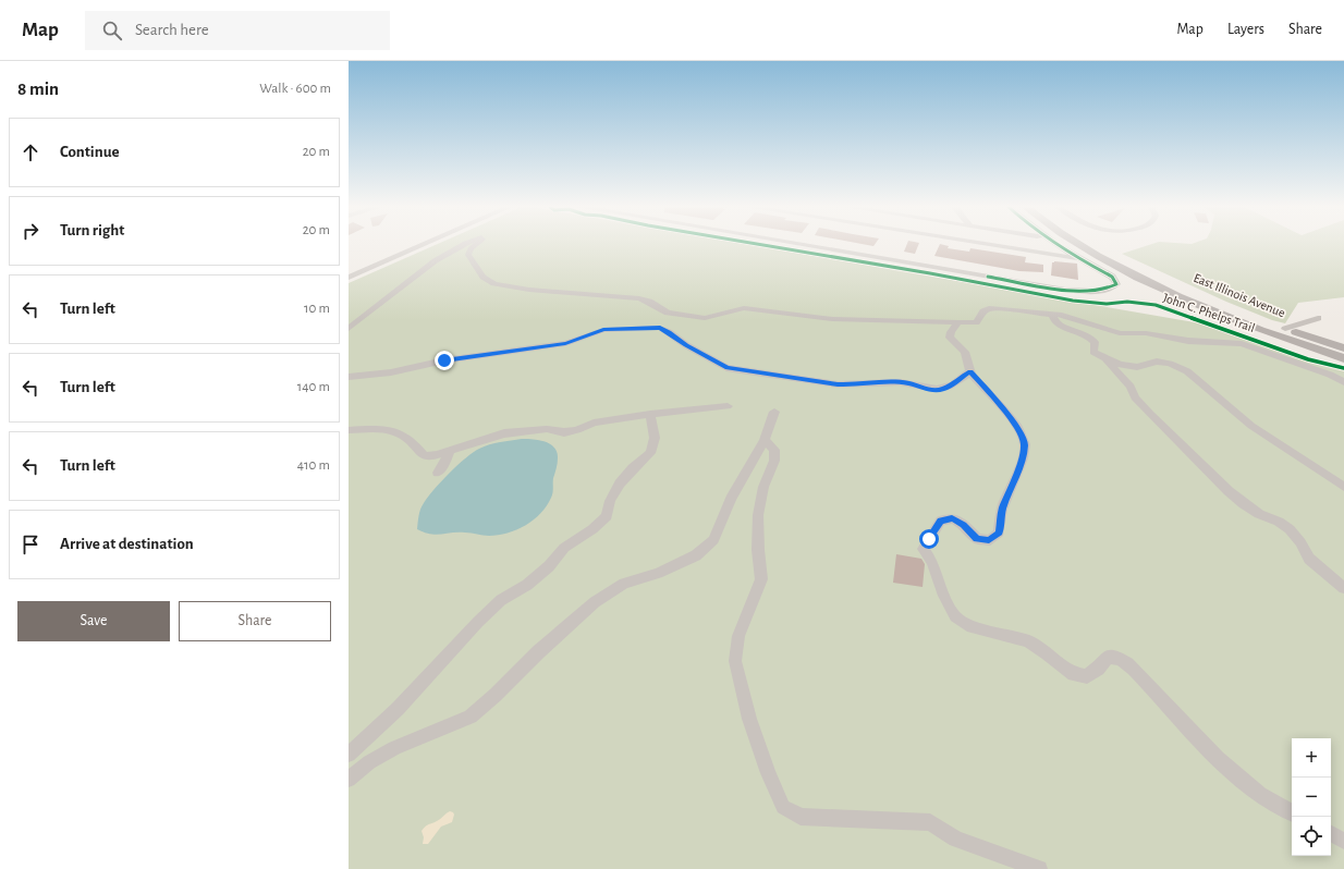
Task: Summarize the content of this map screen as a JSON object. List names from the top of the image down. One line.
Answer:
{"streets":{"main road":["East Illinois Avenue"],"cycle path":["John C. Phelps Trail"]},"page":{"header":"Map","search":"Search here","nav":["Map","Layers","Share"],"heading":["8 min","Walk · 600 m"],"list":[["Continue","20 m"],["Turn right","20 m"],["Turn left","10 m"],["Turn left","140 m"],["Turn left","410 m"],"Arrive at destination"],"buttons":["Save","Share"],"map_buttons":["+","−"]}}
